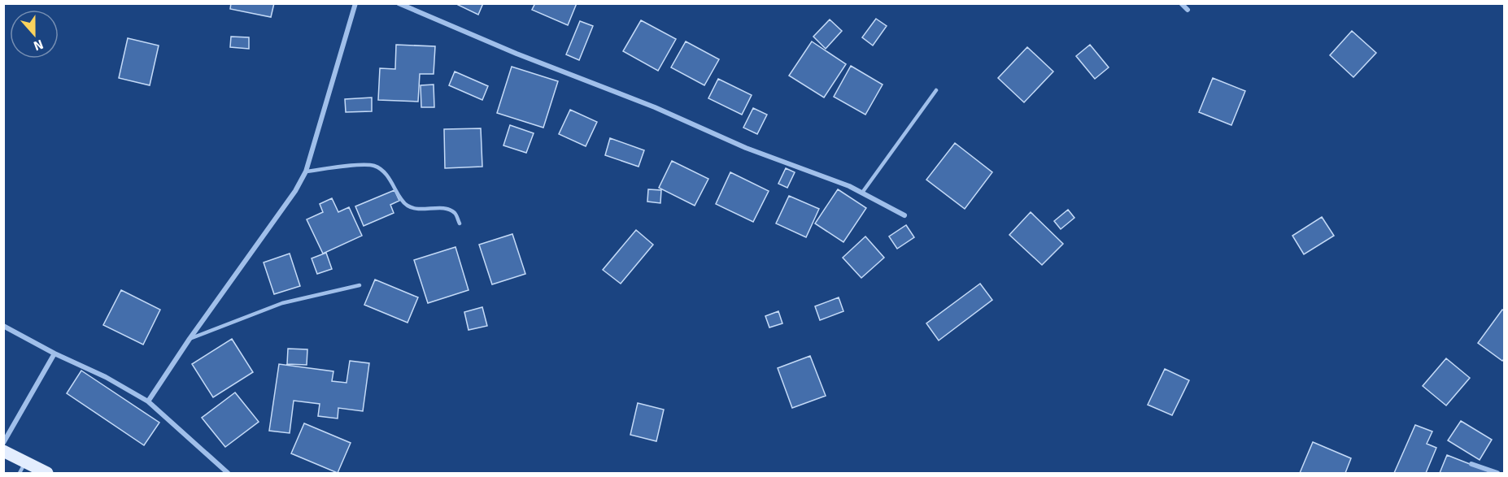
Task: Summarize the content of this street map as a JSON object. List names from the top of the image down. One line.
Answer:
{"north":"bottom"}
